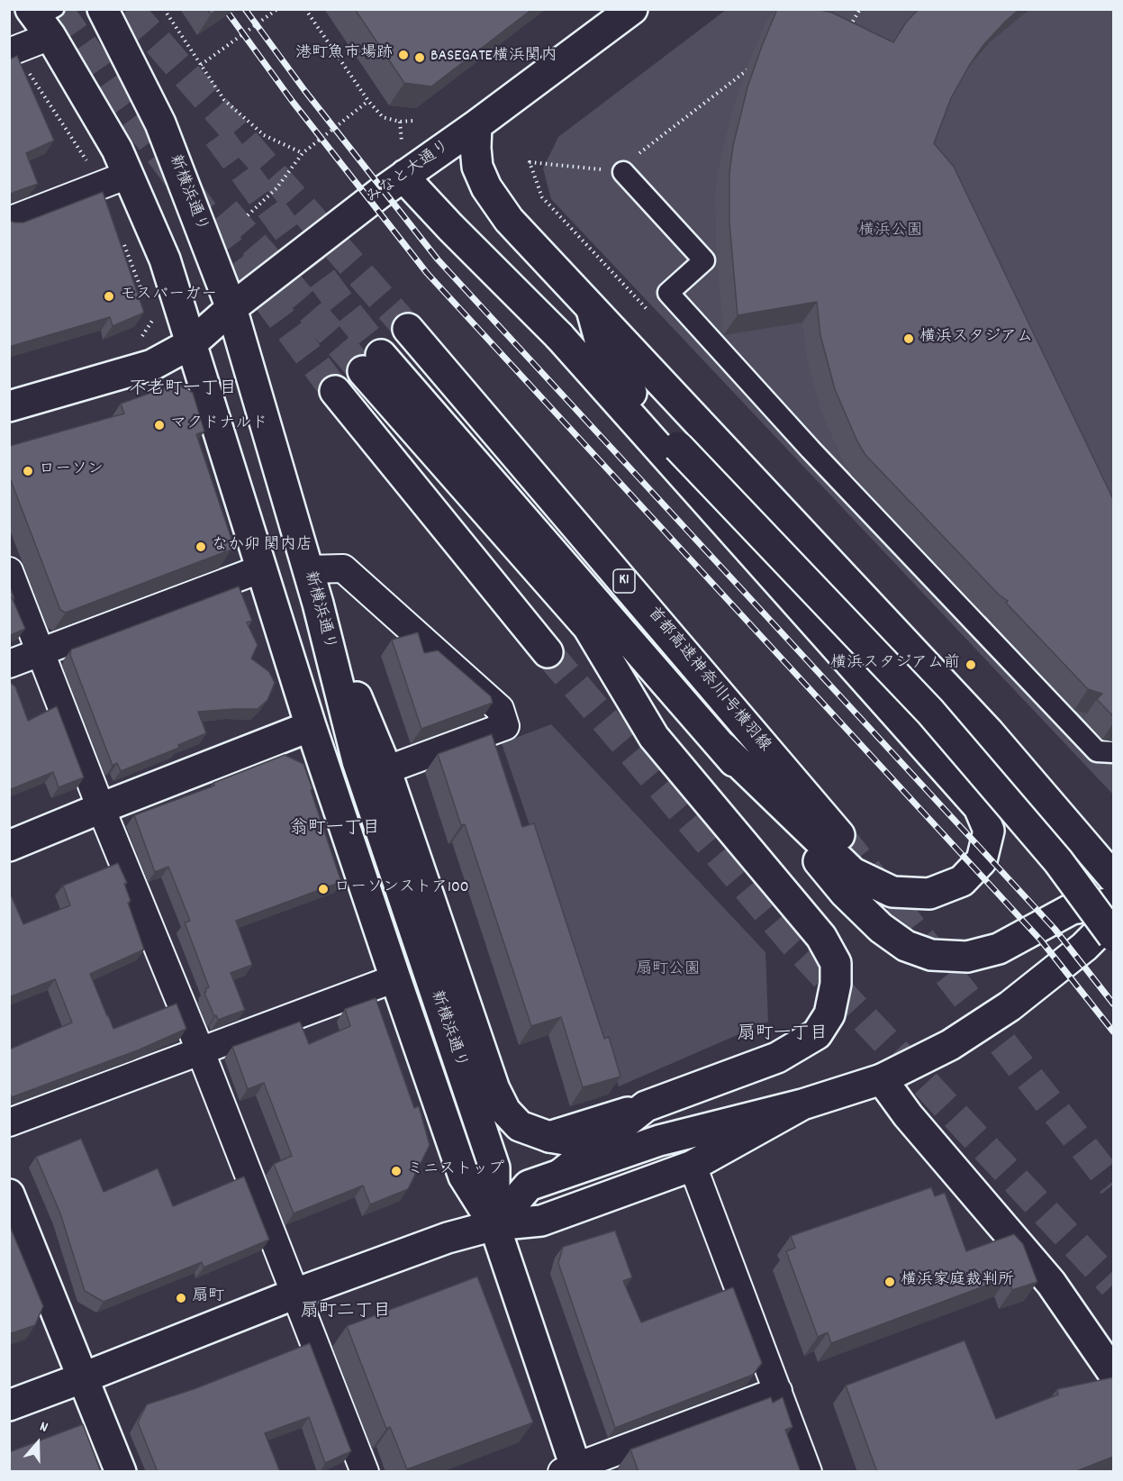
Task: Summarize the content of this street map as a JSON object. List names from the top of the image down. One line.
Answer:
{"streets":{"main road":["みなと大通り","新横浜通り","K1","首都高速神奈川1号横羽線"]},"crossings":[["みなと大通り","新横浜通り"]],"districts":["不老町一丁目","翁町一丁目","扇町一丁目","扇町二丁目"],"parks":["横浜公園","扇町公園"],"places":["港町魚市場跡","BASEGATE横浜関内","モスバーガー","横浜スタジアム","マクドナルド","ローソン","なか卯 関内店","横浜スタジアム前","ローソンストア100","ミニストップ","横浜家庭裁判所","扇町"],"north":"top"}
